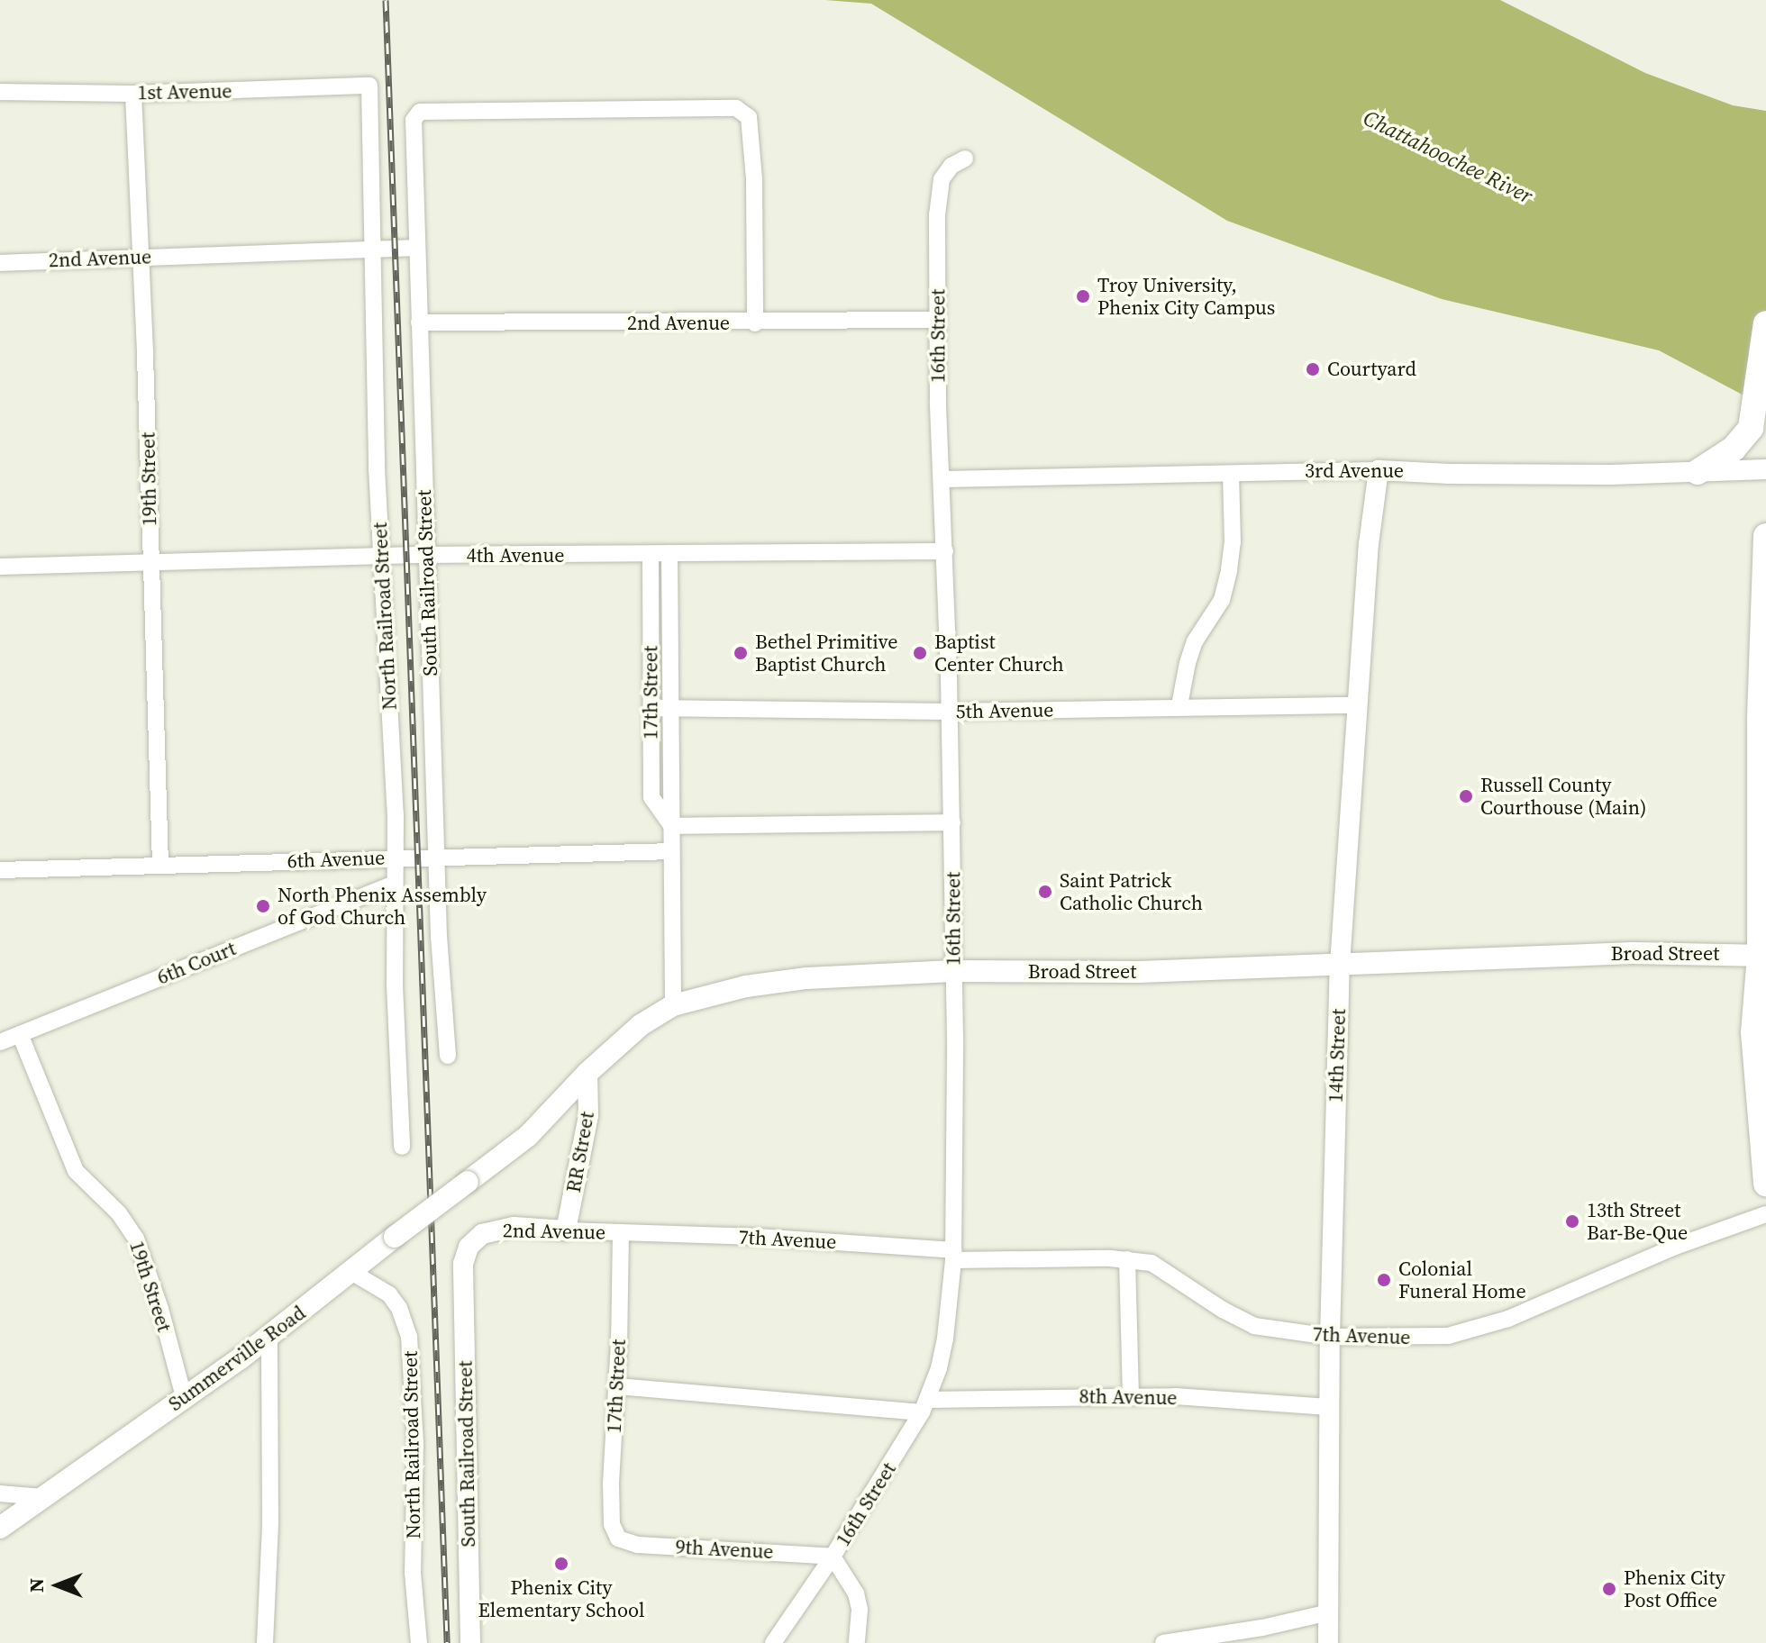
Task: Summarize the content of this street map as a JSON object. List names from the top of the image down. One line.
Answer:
{"streets":{"main road":["Broad Street","Summerville Road"],"street":["1st Avenue","2nd Avenue","16th Street","3rd Avenue","19th Street","4th Avenue","South Railroad Street","North Railroad Street","17th Street","5th Avenue","6th Avenue","6th Court","14th Street","RR Street","7th Avenue","8th Avenue","9th Avenue"]},"crossings":[["1st Avenue","19th Street"],["1st Avenue","North Railroad Street"],["2nd Avenue","16th Street"],["2nd Avenue","19th Street"],["2nd Avenue","South Railroad Street"],["2nd Avenue","North Railroad Street"],["2nd Avenue","17th Street"],["2nd Avenue","RR Street"],["2nd Avenue","7th Avenue"],["16th Street","3rd Avenue"],["16th Street","4th Avenue"],["16th Street","5th Avenue"],["16th Street","Broad Street"],["16th Street","7th Avenue"],["16th Street","8th Avenue"],["16th Street","9th Avenue"],["3rd Avenue","14th Street"],["19th Street","4th Avenue"],["19th Street","6th Avenue"],["19th Street","6th Court"],["19th Street","Summerville Road"],["4th Avenue","South Railroad Street"],["4th Avenue","North Railroad Street"],["4th Avenue","17th Street"],["South Railroad Street","6th Avenue"],["North Railroad Street","6th Avenue"],["North Railroad Street","6th Court"],["North Railroad Street","Summerville Road"],["17th Street","5th Avenue"],["17th Street","6th Avenue"],["17th Street","Broad Street"],["17th Street","7th Avenue"],["17th Street","8th Avenue"],["17th Street","9th Avenue"],["5th Avenue","14th Street"],["Broad Street","14th Street"],["Broad Street","RR Street"],["Broad Street","Summerville Road"],["14th Street","7th Avenue"],["14th Street","8th Avenue"]],"water":["Chattahoochee River"],"places":["Troy University, Phenix City Campus","Courtyard","Bethel Primitive Baptist Church","Baptist Center Church","Russell County Courthouse (Main)","Saint Patrick Catholic Church","North Phenix Assembly of God Church","13th Street Bar-Be-Que","Colonial Funeral Home","Phenix City Elementary School","Phenix City Post Office"],"north":"left"}
